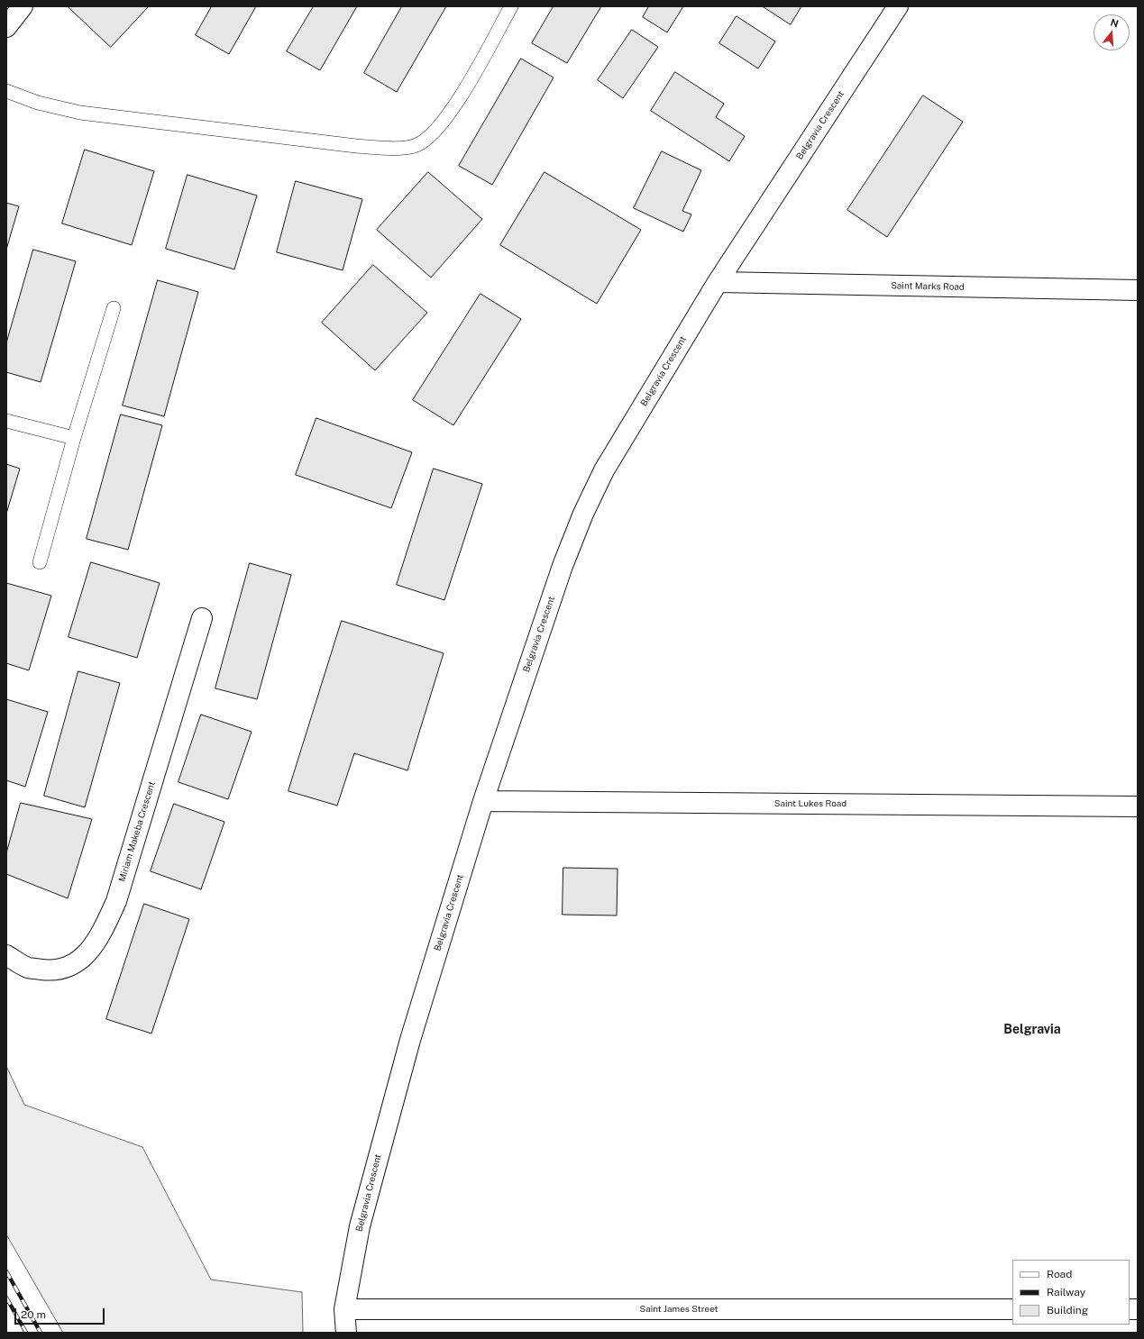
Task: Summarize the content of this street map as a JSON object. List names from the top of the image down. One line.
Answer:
{"streets":{"street":["Belgravia Crescent","Saint Marks Road","Saint Lukes Road","Miriam Makeba Crescent","Saint James Street"]},"crossings":[["Belgravia Crescent","Saint Marks Road"],["Belgravia Crescent","Saint Lukes Road"],["Belgravia Crescent","Saint James Street"]],"districts":["Belgravia"],"legend":["Road","Railway","Building"],"scale_bar":"20 m","north":"top"}
